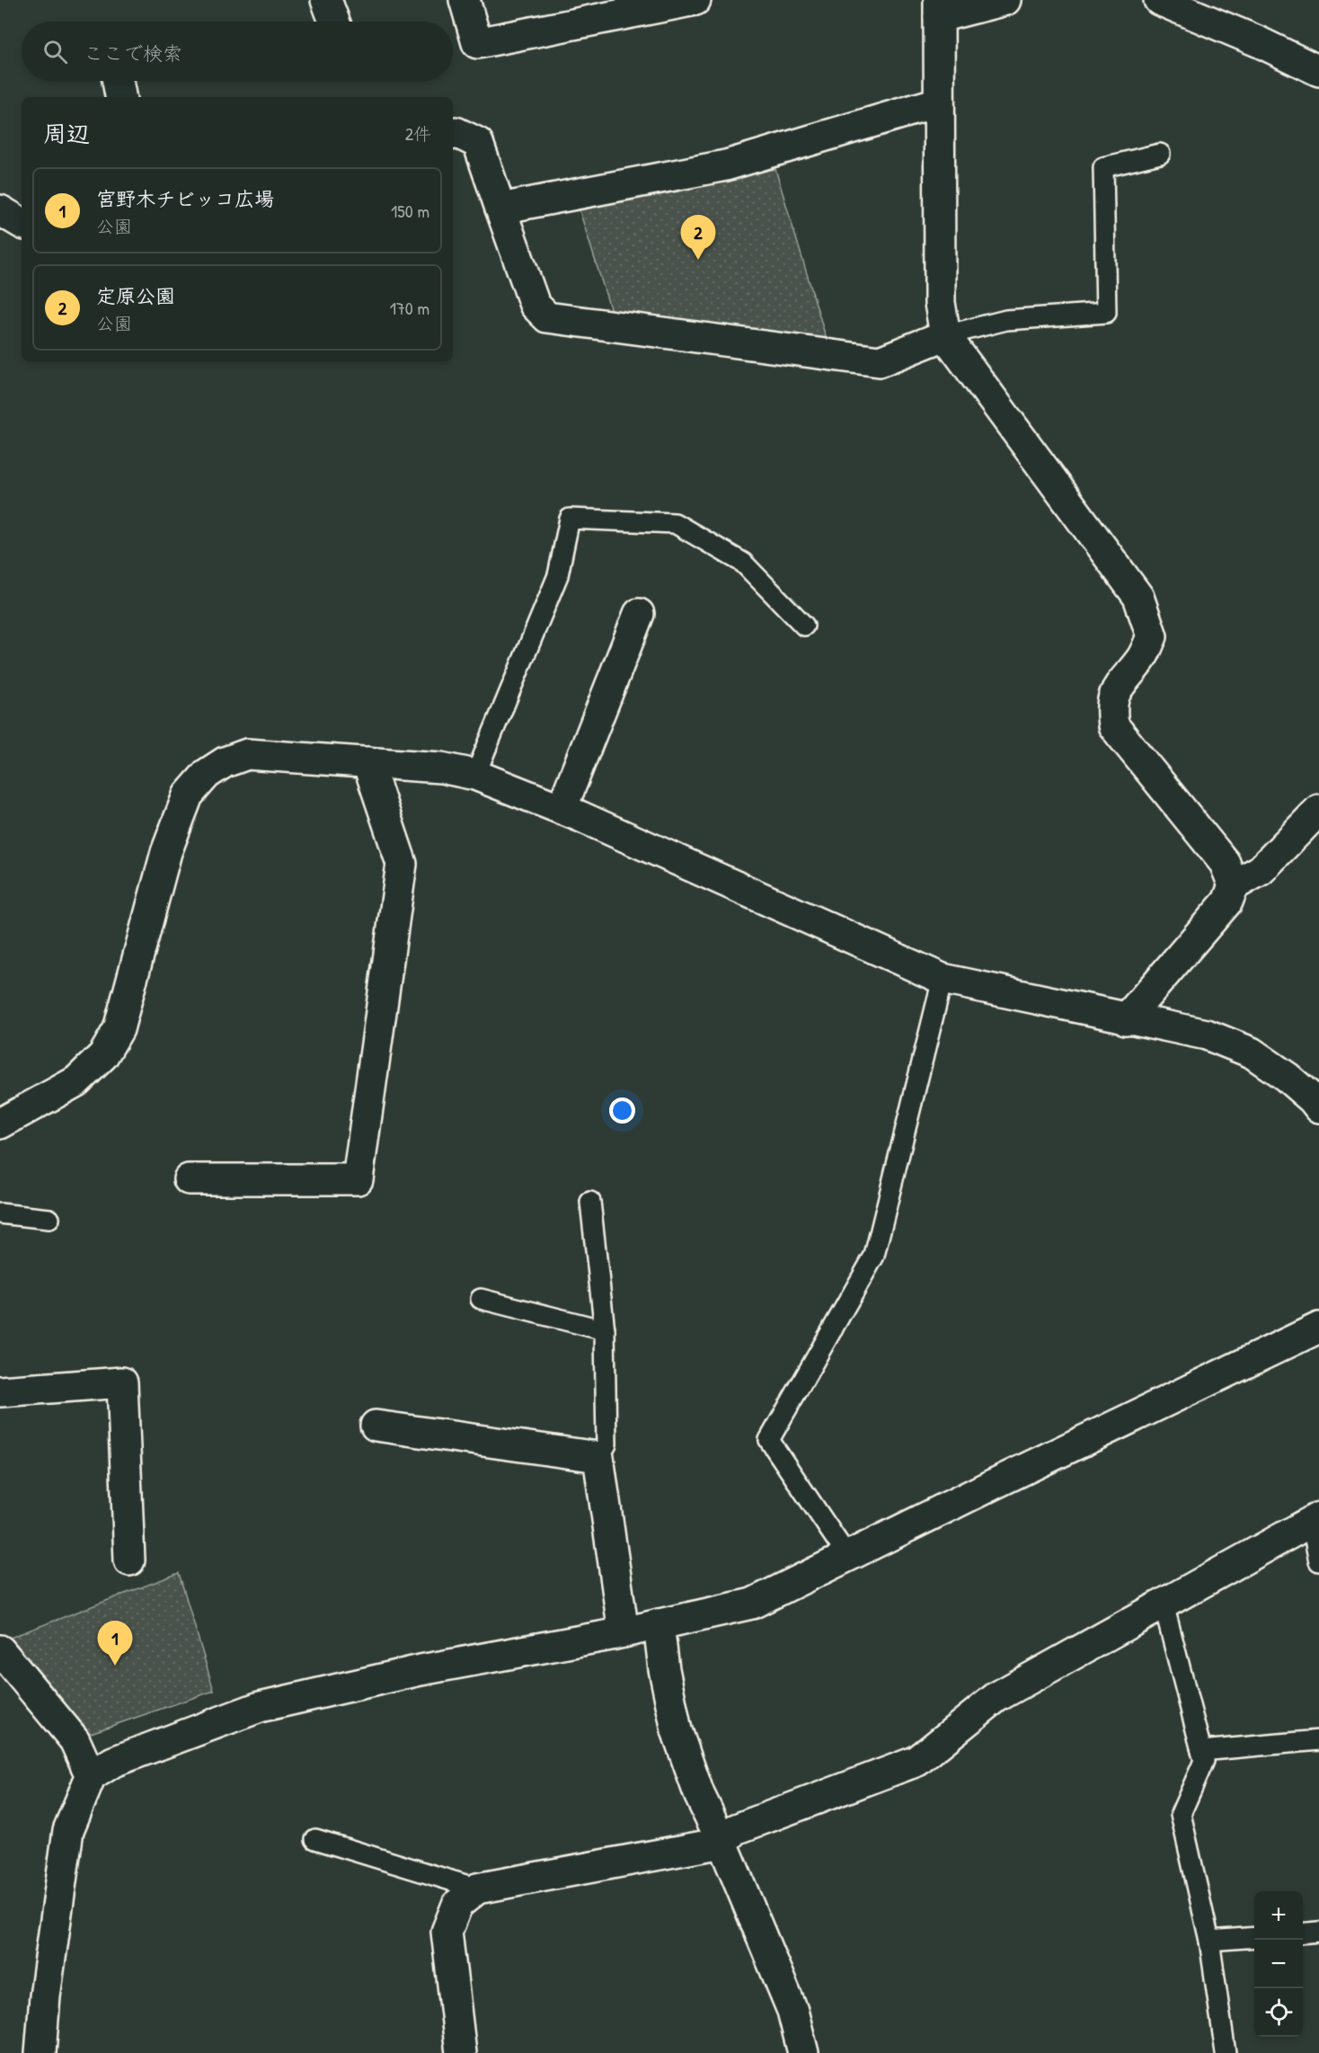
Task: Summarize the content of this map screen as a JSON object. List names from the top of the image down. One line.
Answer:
{"page":{"search":"ここで検索","heading":["周辺","2件"],"list":[{"mark":"1","name":"宮野木チビッコ広場","note":"公園","value":"150 m"},{"mark":"2","name":"定原公園","note":"公園","value":"170 m"}],"pins":["2","1"],"map_buttons":["+","−"]}}
